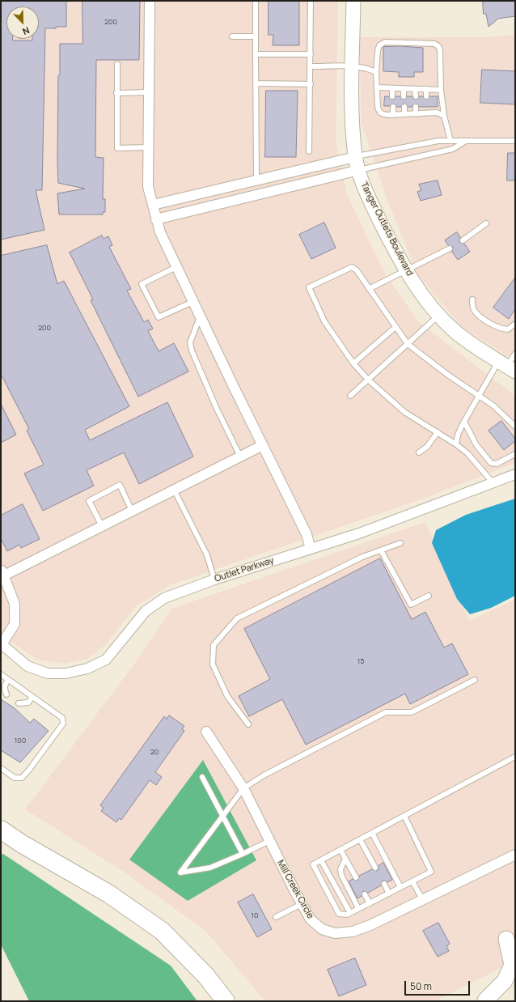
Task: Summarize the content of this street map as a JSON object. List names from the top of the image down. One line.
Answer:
{"streets":{"street":["Tanger Outlets Boulevard","Outlet Parkway","Mill Creek Circle"]},"house_numbers":["200","200","15","100","20","10"],"scale_bar":"50 m","north":"bottom right"}
